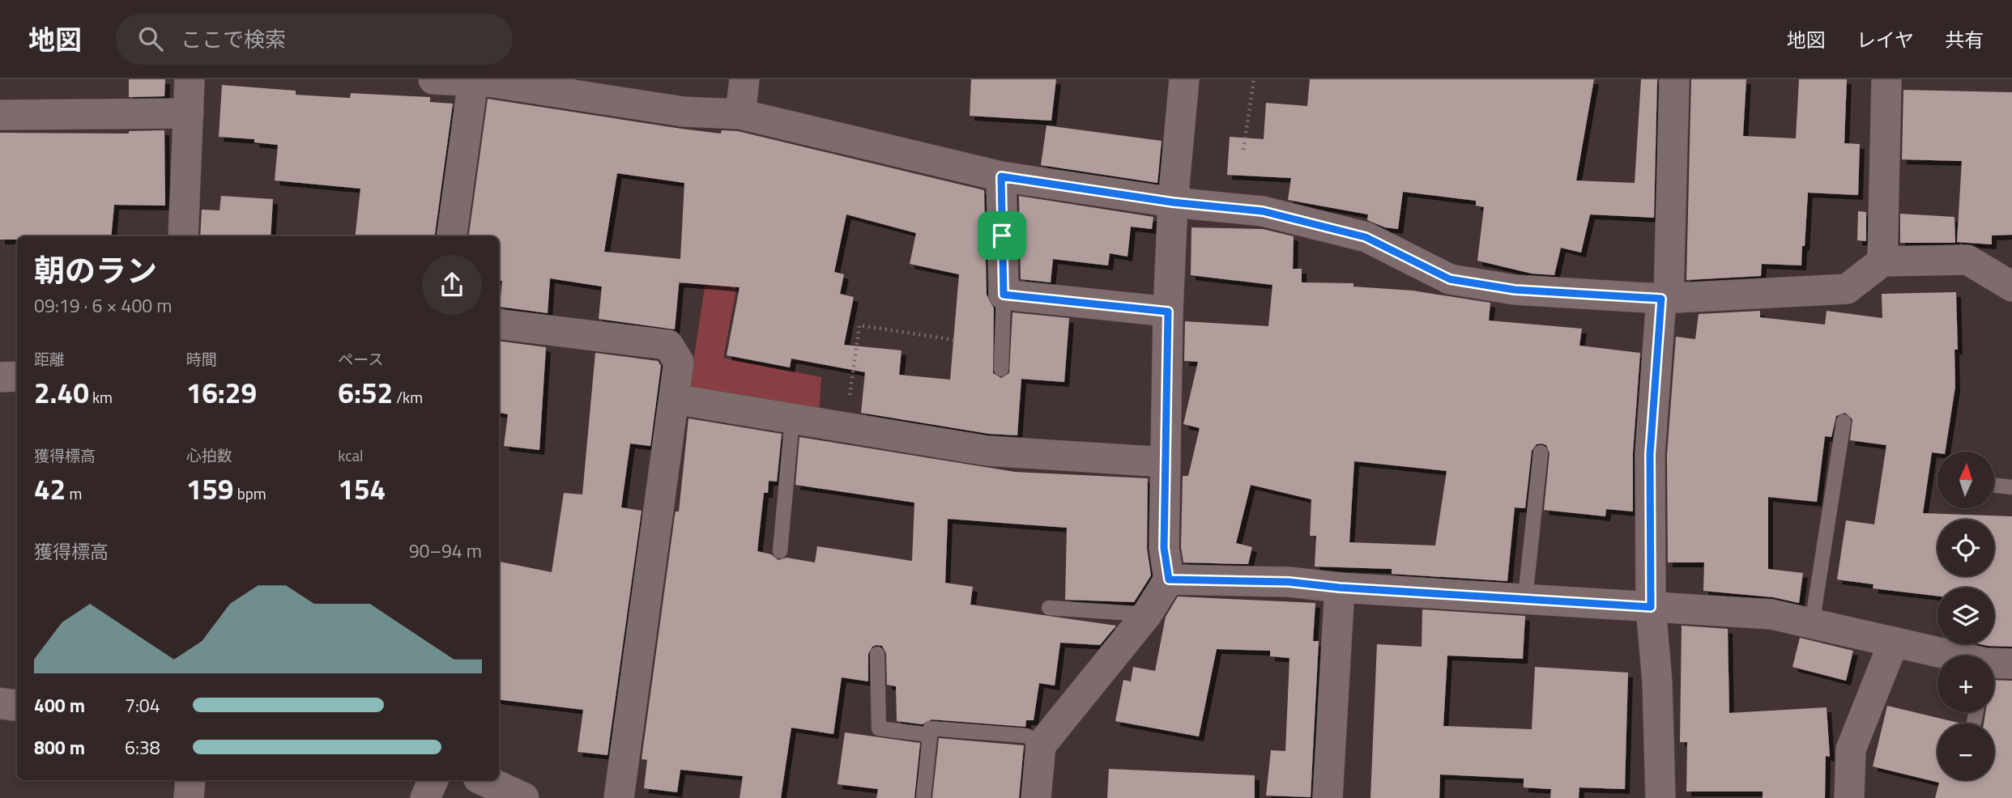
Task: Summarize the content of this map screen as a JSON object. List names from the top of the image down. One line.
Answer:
{"north":"top","page":{"header":"地図","search":"ここで検索","nav":["地図","レイヤ","共有"],"heading":["朝のラン","09:19 · 6 × 400 m"],"stats":[["距離","2.40 km"],["時間","16:29"],["ペース","6:52 /km"],["獲得標高","42 m"],["心拍数","159 bpm"],["kcal","154"]],"map_buttons":["+","−"],"chart":["獲得標高","90–94 m"],"list":[{"name":"400 m","note":"7:04"},{"name":"800 m","note":"6:38"}]}}
